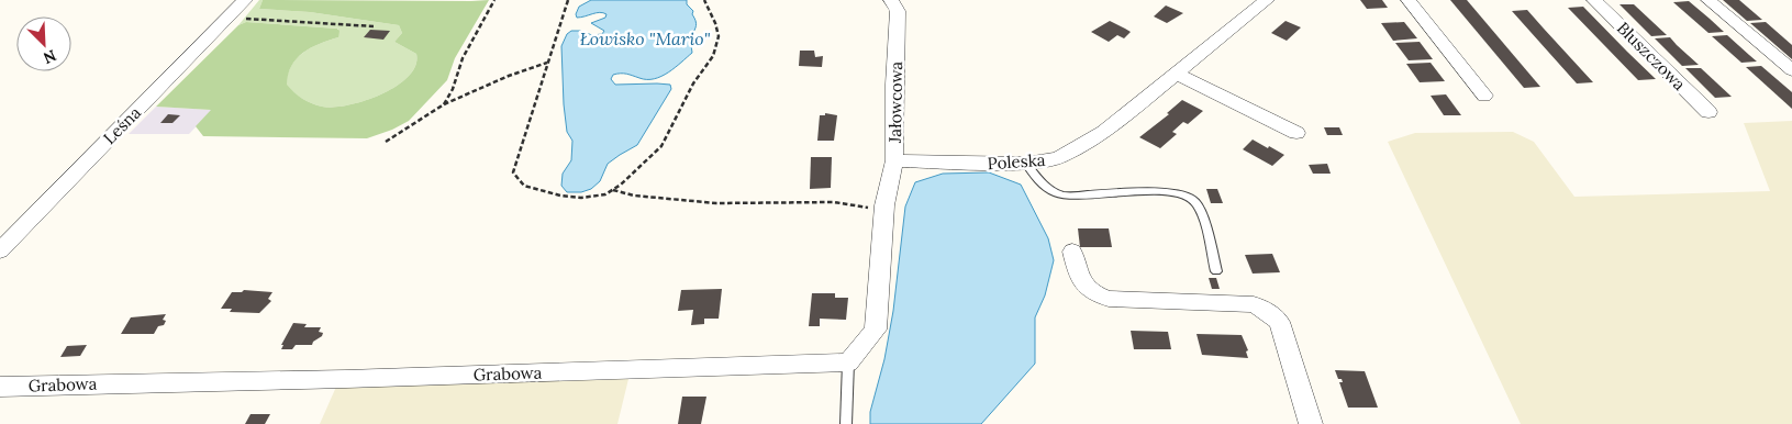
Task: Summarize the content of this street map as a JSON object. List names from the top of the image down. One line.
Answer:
{"streets":{"street":["Bluszczowa","Jałowcowa","Leśna","Poleska","Grabowa"]},"crossings":[["Jałowcowa","Poleska"]],"water":["Łowisko \"Mario\""],"north":"bottom right"}
